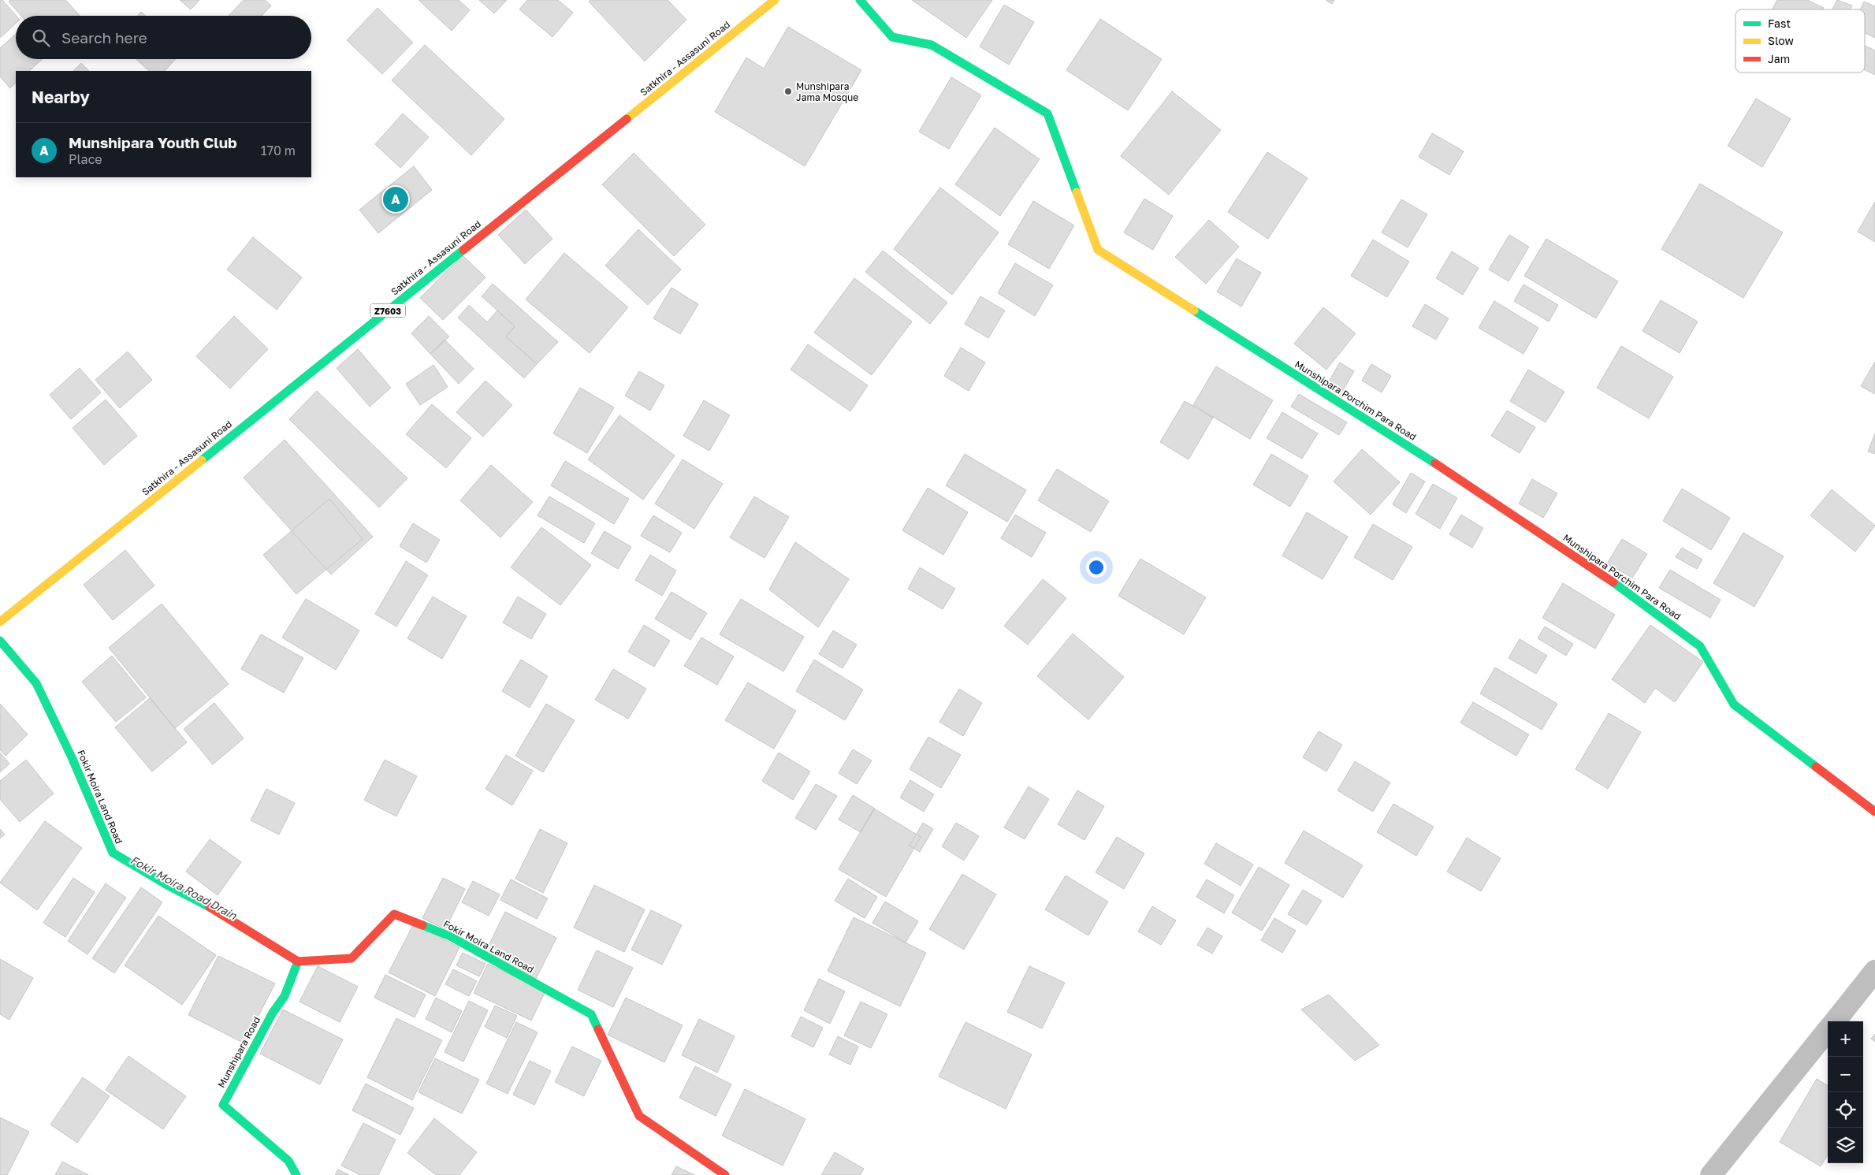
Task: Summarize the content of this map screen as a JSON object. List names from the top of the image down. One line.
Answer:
{"streets":{"street":["Satkhira - Assasuni Road","Z7603","Munshipara Porchim Para Road","Fokir Moira Land Road","Munshipara Road"]},"crossings":[["Fokir Moira Land Road","Munshipara Road"]],"water":["Fokir Moira Road Drain"],"places":["Munshipara Jama Mosque"],"legend":["Fast","Slow","Jam"],"page":{"search":"Search here","heading":"Nearby","list":[{"mark":"A","name":"Munshipara Youth Club","note":"Place","value":"170 m"}],"pins":"A","map_buttons":["+","−"]}}
